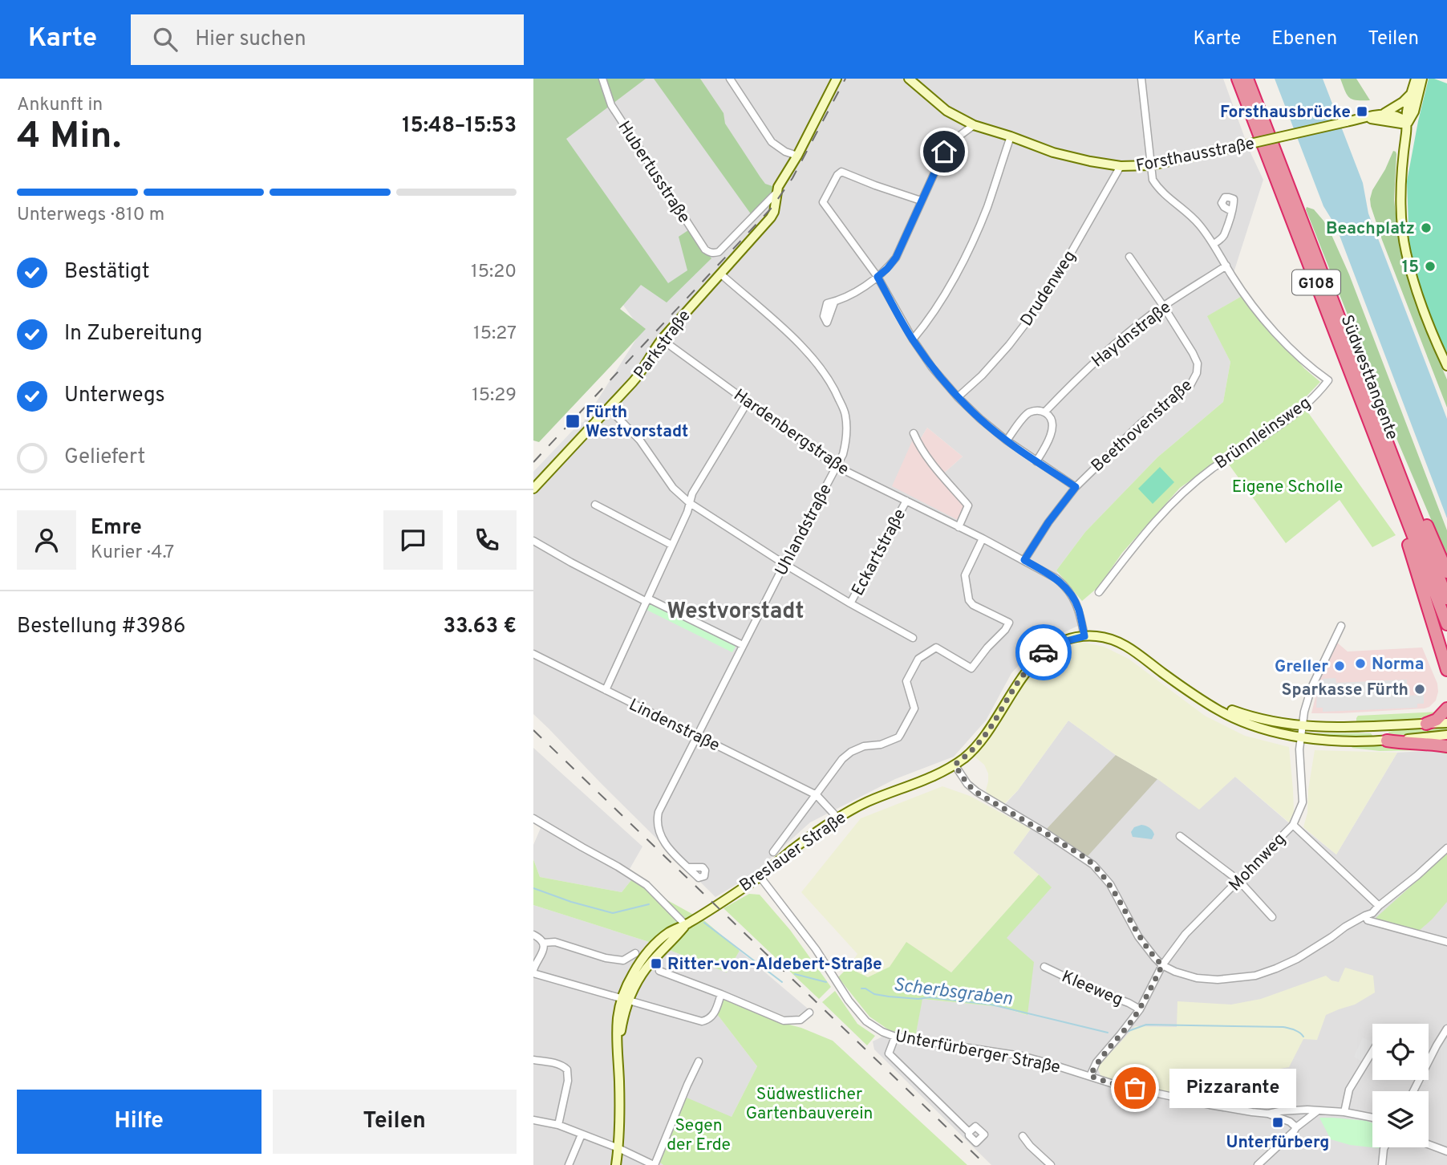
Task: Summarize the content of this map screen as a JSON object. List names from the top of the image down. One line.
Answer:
{"streets":{"highway":["G108","Südwesttangente"],"main road":["Forsthausstraße","Parkstraße","Breslauer Straße"],"street":["Hubertusstraße","Drudenweg","Haydnstraße","Beethovenstraße","Hardenbergstraße","Brünnleinsweg","Uhlandstraße","Eckartstraße","Lindenstraße","Mohnweg","Kleeweg","Unterfürberger Straße"]},"crossings":[["Forsthausstraße","Drudenweg"],["Forsthausstraße","Brünnleinsweg"],["Hubertusstraße","Parkstraße"],["Haydnstraße","Beethovenstraße"],["Haydnstraße","Brünnleinsweg"],["Parkstraße","Hardenbergstraße"],["Parkstraße","Uhlandstraße"],["Beethovenstraße","Hardenbergstraße"],["Hardenbergstraße","Uhlandstraße"],["Hardenbergstraße","Eckartstraße"],["Hardenbergstraße","Breslauer Straße"],["Uhlandstraße","Lindenstraße"],["Lindenstraße","Breslauer Straße"],["Breslauer Straße","Mohnweg"],["Breslauer Straße","Unterfürberger Straße"],["Mohnweg","Kleeweg"],["Mohnweg","Unterfürberger Straße"]],"districts":["Westvorstadt"],"water":["Scherbsgraben"],"parks":["Eigene Scholle","Südwestlicher Gartenbauverein","Segen der Erde"],"places":{"transit":["Forsthausbrücke","Fürth Westvorstadt","Ritter-von-Aldebert-Straße","Unterfürberg"],"other":["Beachplatz","15","Norma","Greller","Sparkasse Fürth","Pizzarante"]},"page":{"header":"Karte","search":"Hier suchen","nav":["Karte","Ebenen","Teilen"],"heading":["4 Min.","Ankunft in","15:48–15:53"],"panel":["Emre","Kurier · 4.7","Bestellung #3986","33.63 €"],"bar":"Unterwegs · 810 m","list":[["Bestätigt","15:20"],["In Zubereitung","15:27"],["Unterwegs","15:29"],"Geliefert"],"bubble":"Pizzarante","buttons":["Hilfe","Teilen"]}}
